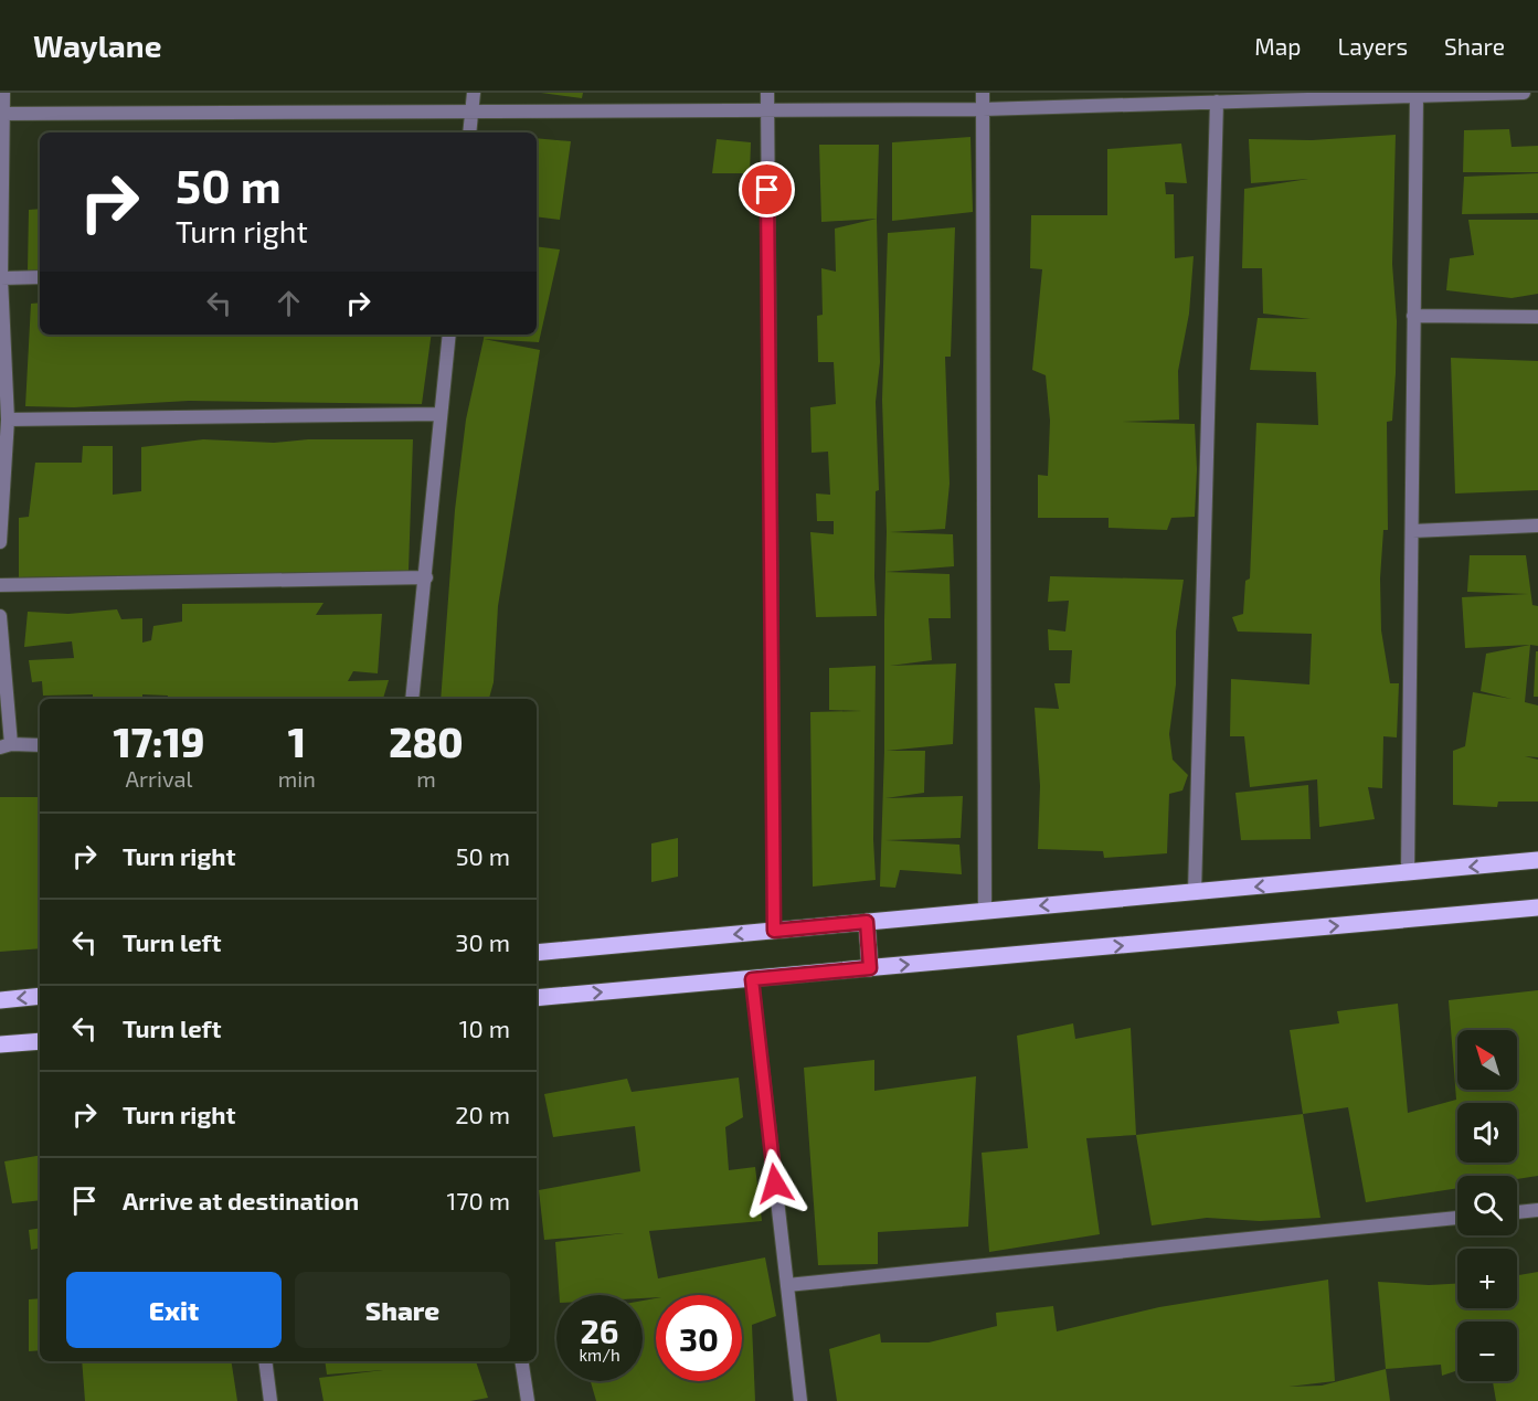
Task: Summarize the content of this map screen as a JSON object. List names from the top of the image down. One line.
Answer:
{"north":"top left","page":{"header":"Waylane","nav":["Map","Layers","Share"],"turn":["50 m","Turn right"],"eta":["17:19","Arrival","1","min","280","m"],"list":[{"name":"Turn right","value":"50 m"},{"name":"Turn left","value":"30 m"},{"name":"Turn left","value":"10 m"},{"name":"Turn right","value":"20 m"},{"name":"Arrive at destination","value":"170 m"}],"map_buttons":["+","−"],"buttons":["Exit","Share"],"speed":"26 km/h","limit":"30"}}
